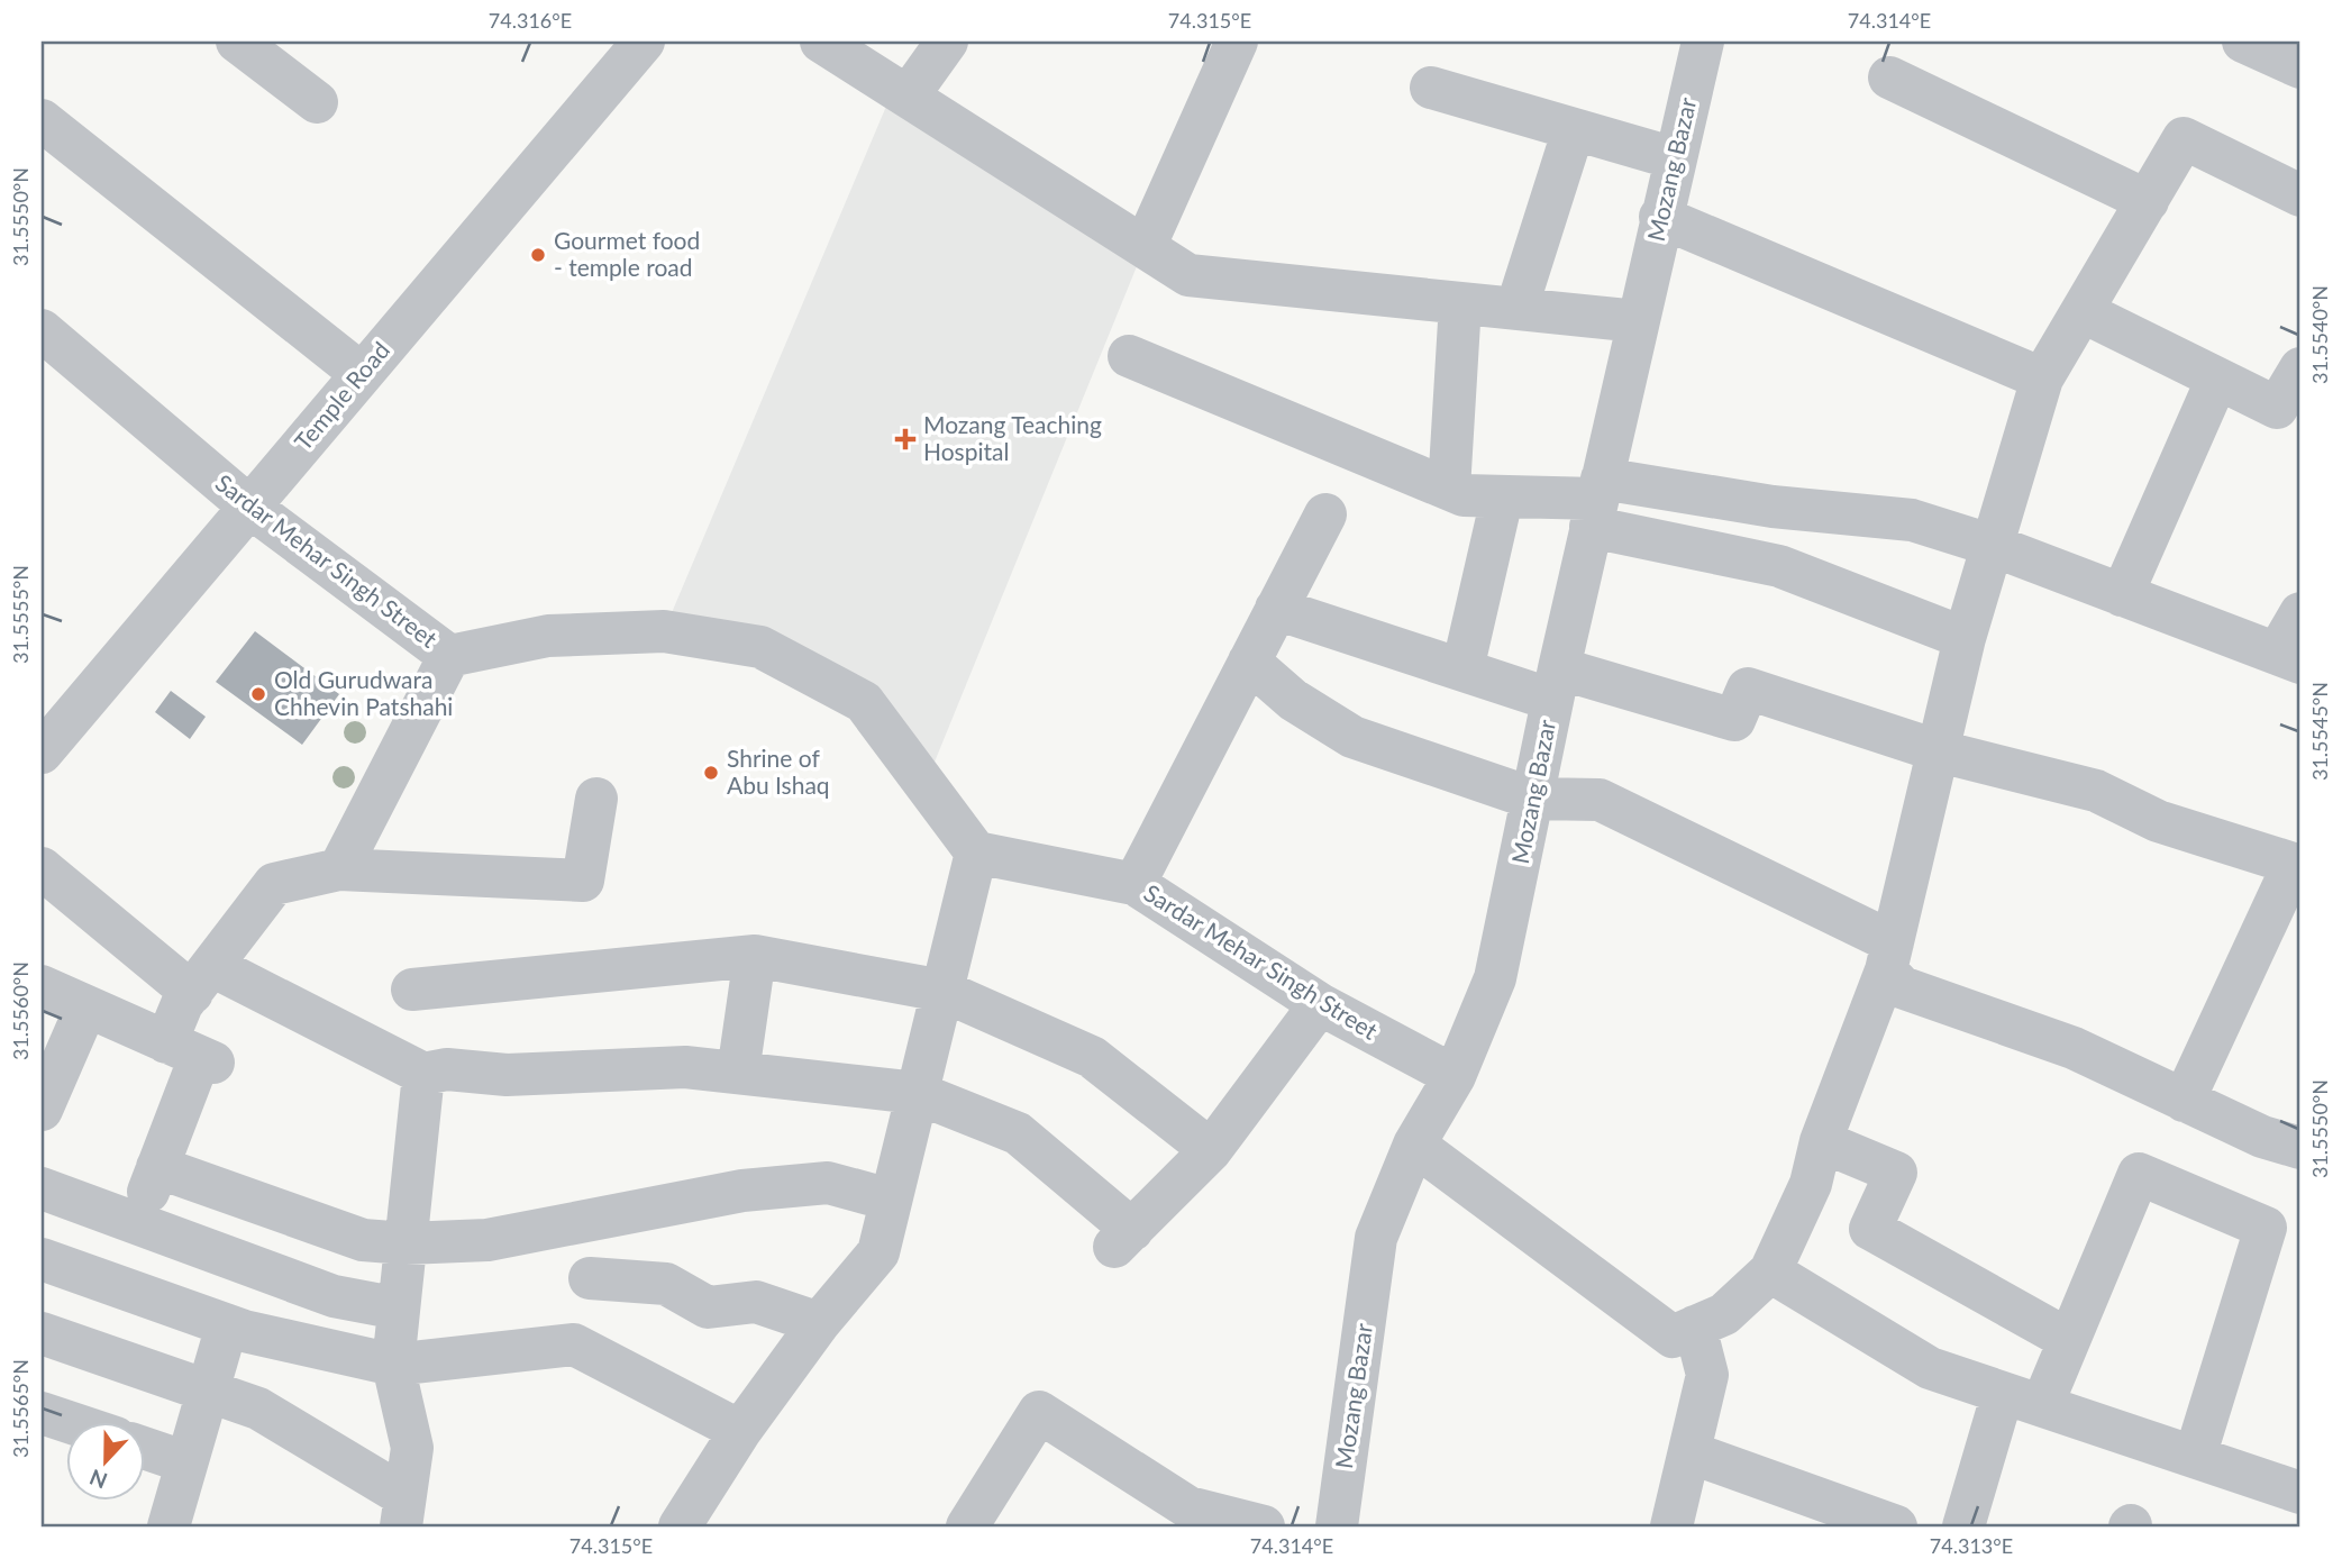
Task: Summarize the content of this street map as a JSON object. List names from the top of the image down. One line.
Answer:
{"streets":{"street":["Mozang Bazar","Temple Road","Sardar Mehar Singh Street"]},"crossings":[["Mozang Bazar","Sardar Mehar Singh Street"],["Temple Road","Sardar Mehar Singh Street"]],"places":{"other":["Gourmet food - temple road","Old Gurudwara Chhevin Patshahi","Shrine of Abu Ishaq"],"health":["Mozang Teaching Hospital"]},"north":"bottom","coordinates":["74.316°E","74.315°E","74.314°E","31.5550°N","31.5540°N","31.5555°N","31.5545°N","31.5560°N","31.5565°N","74.313°E"]}
